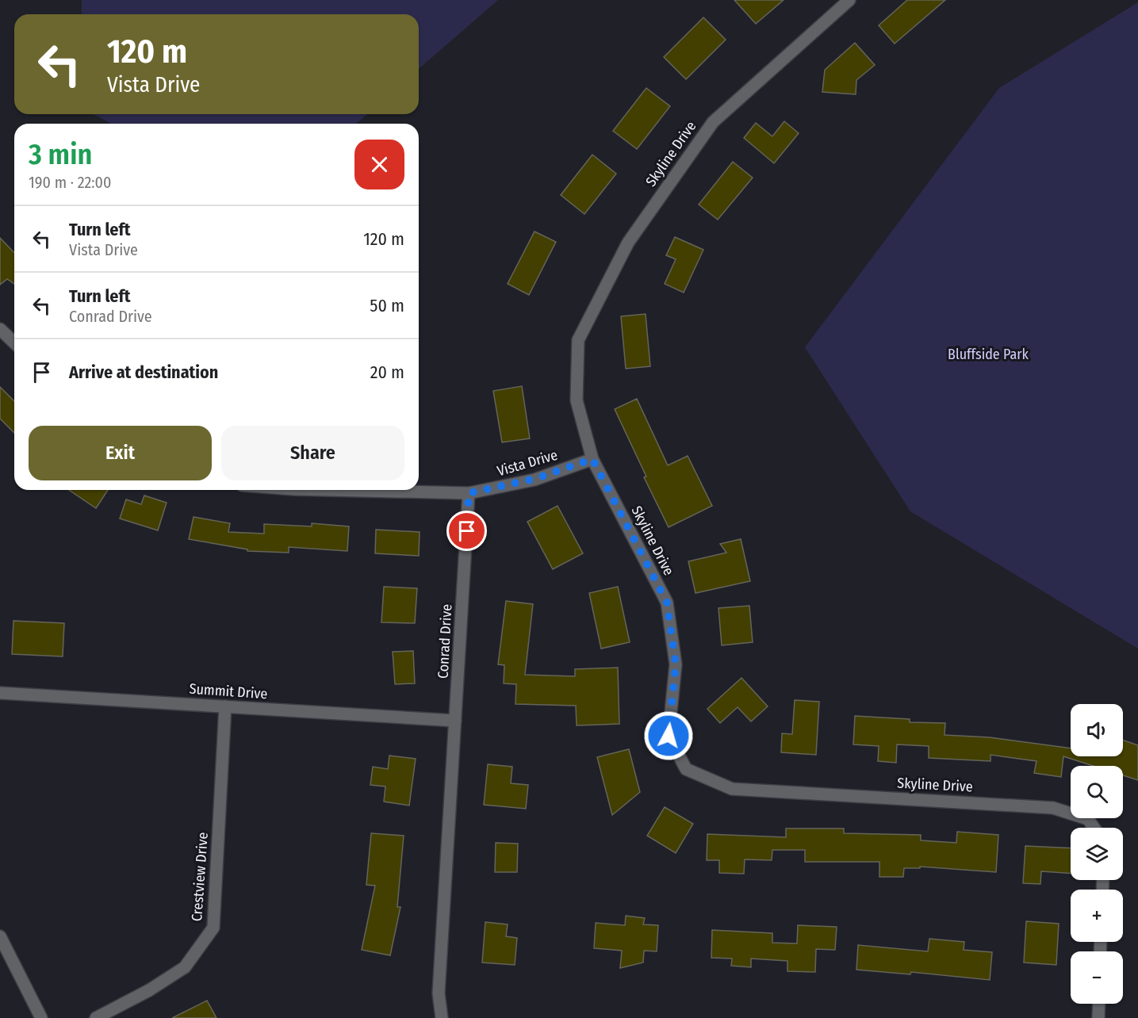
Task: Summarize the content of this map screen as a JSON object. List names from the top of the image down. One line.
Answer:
{"streets":{"street":["Skyline Drive","Vista Drive","Conrad Drive","Summit Drive","Crestview Drive"]},"crossings":[["Skyline Drive","Vista Drive"],["Vista Drive","Conrad Drive"],["Conrad Drive","Summit Drive"],["Summit Drive","Crestview Drive"]],"parks":["Bluffside Park"],"page":{"turn":["120 m","Vista Drive"],"heading":["3 min","190 m · 22:00"],"list":[{"name":"Turn left","note":"Vista Drive","value":"120 m"},{"name":"Turn left","note":"Conrad Drive","value":"50 m"},{"name":"Arrive at destination","value":"20 m"}],"buttons":["Exit","Share"],"map_buttons":["+","−"]}}
